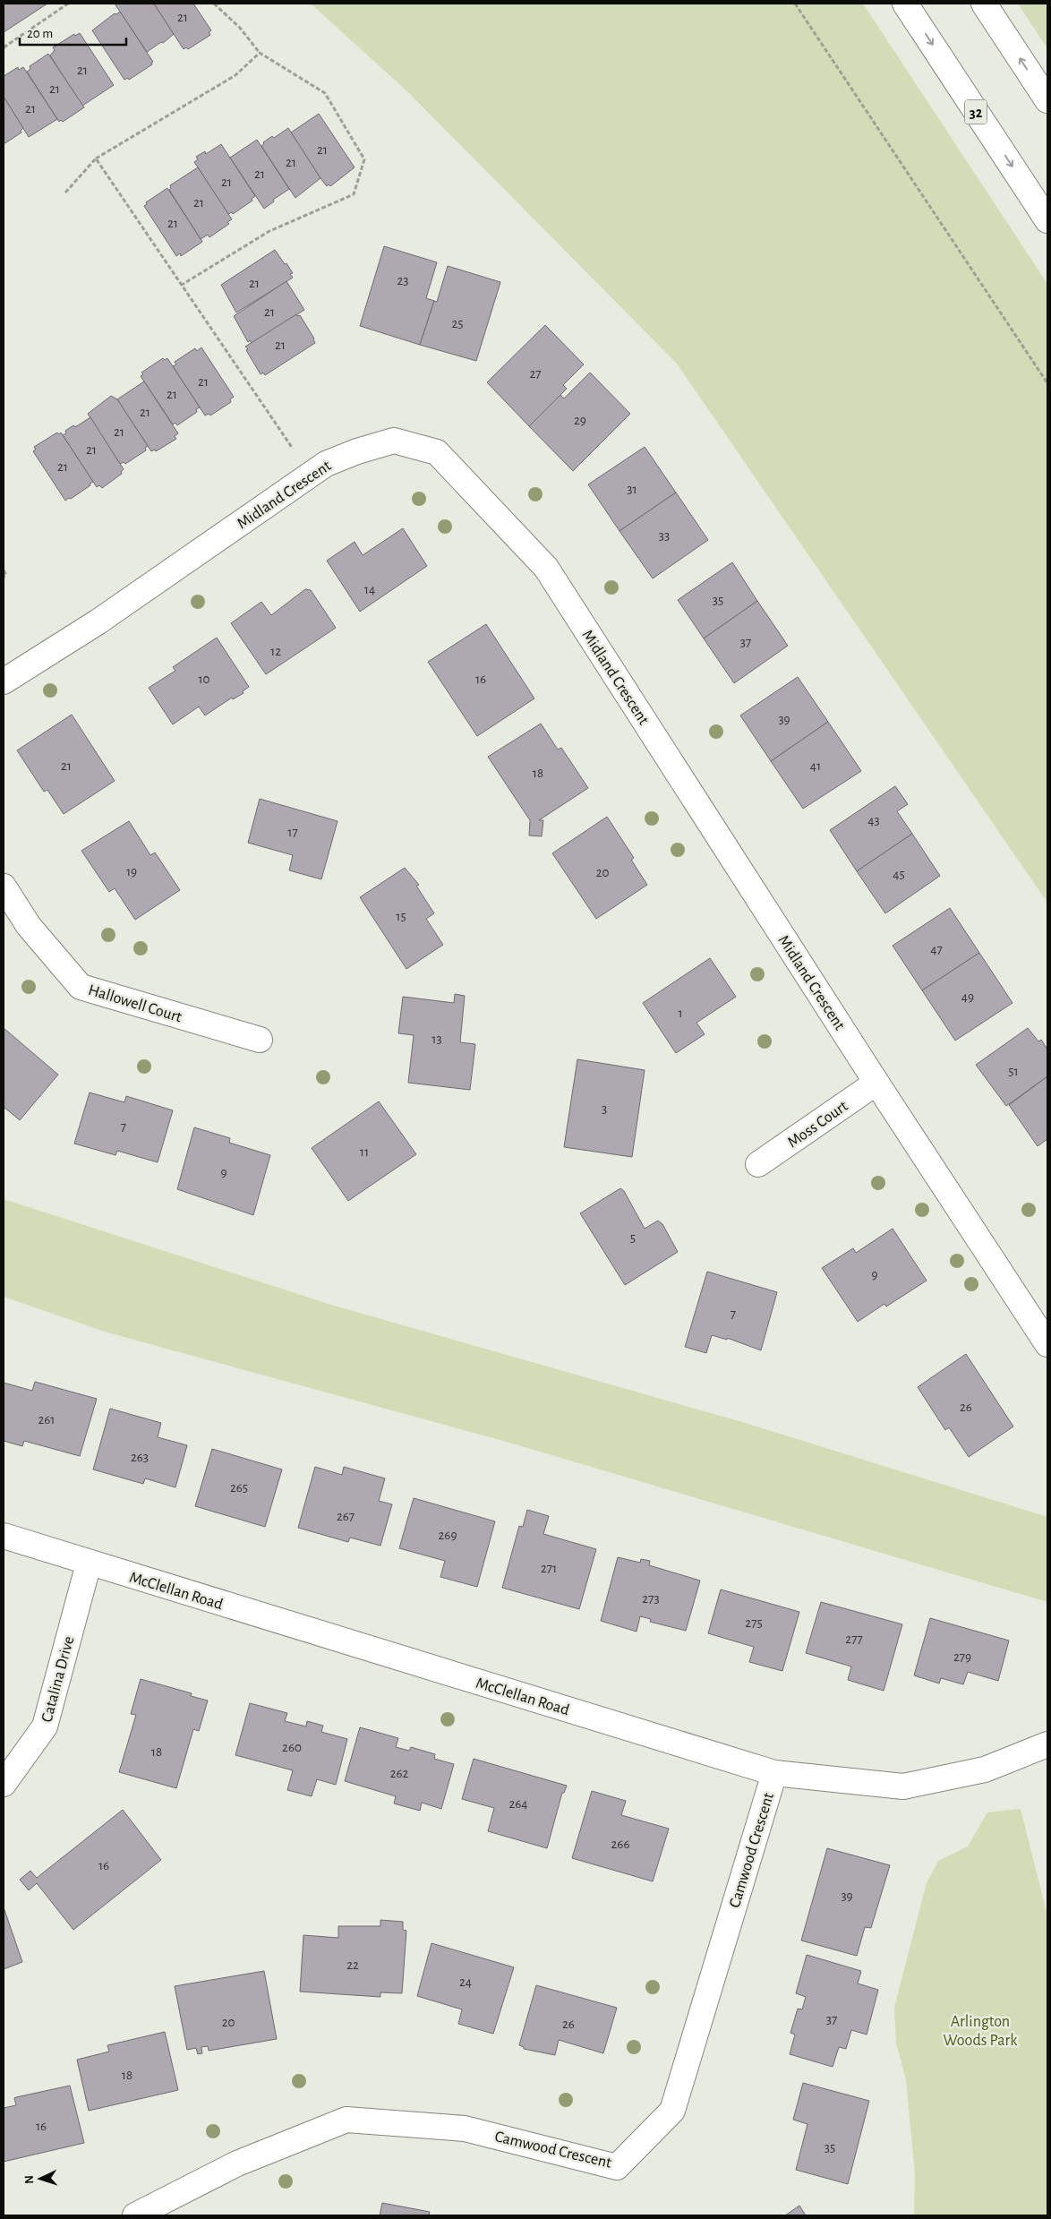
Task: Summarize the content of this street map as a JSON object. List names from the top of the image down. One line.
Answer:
{"streets":{"street":["32","Midland Crescent","Hallowell Court","Moss Court","McClellan Road","Catalina Drive","Camwood Crescent"]},"crossings":[["Midland Crescent","Moss Court"],["McClellan Road","Catalina Drive"],["McClellan Road","Camwood Crescent"]],"parks":["Arlington Woods Park"],"house_numbers":["21","21","21","21","21","21","21","21","21","21","23","21","21","25","21","27","21","21","21","29","21","21","21","31","33","14","35","37","12","10","16","39","21","41","18","43","17","19","20","45","15","47","49","1","13","51","3","7","11","9","5","9","7","26","261","263","265","267","269","271","273","275","277","279","260","18","262","264","266","16","39","22","24","37","20","26","18","16","35"],"scale_bar":"20 m","north":"left"}
